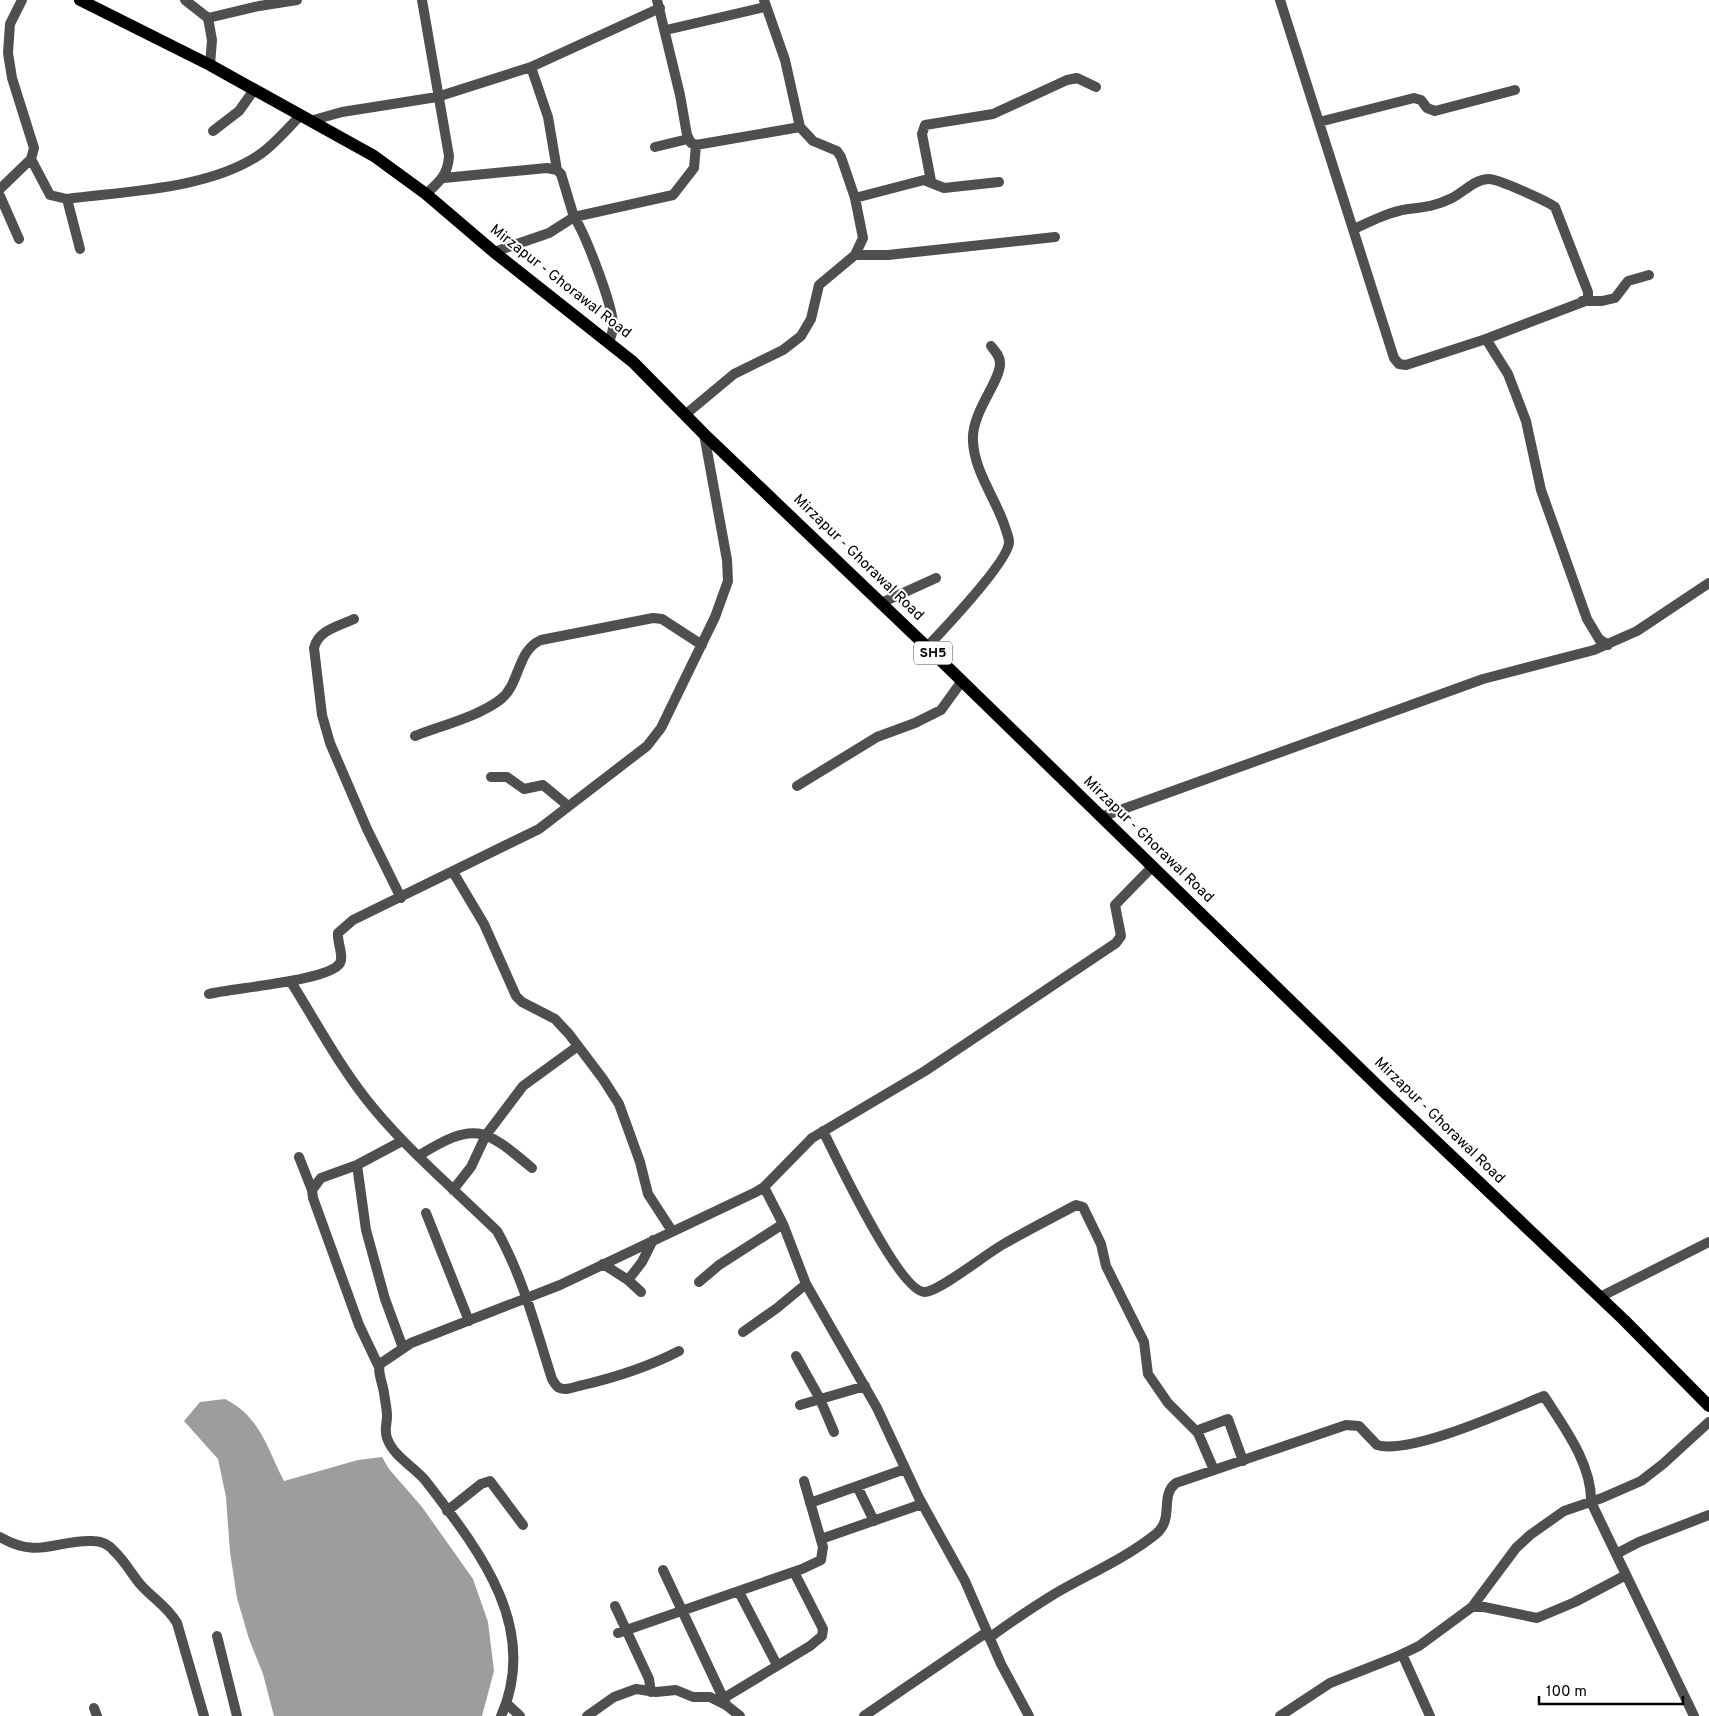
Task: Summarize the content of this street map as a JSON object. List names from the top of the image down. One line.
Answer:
{"streets":{"main road":["Mirzapur - Ghorawal Road","SH5"]},"scale_bar":"100 m"}
